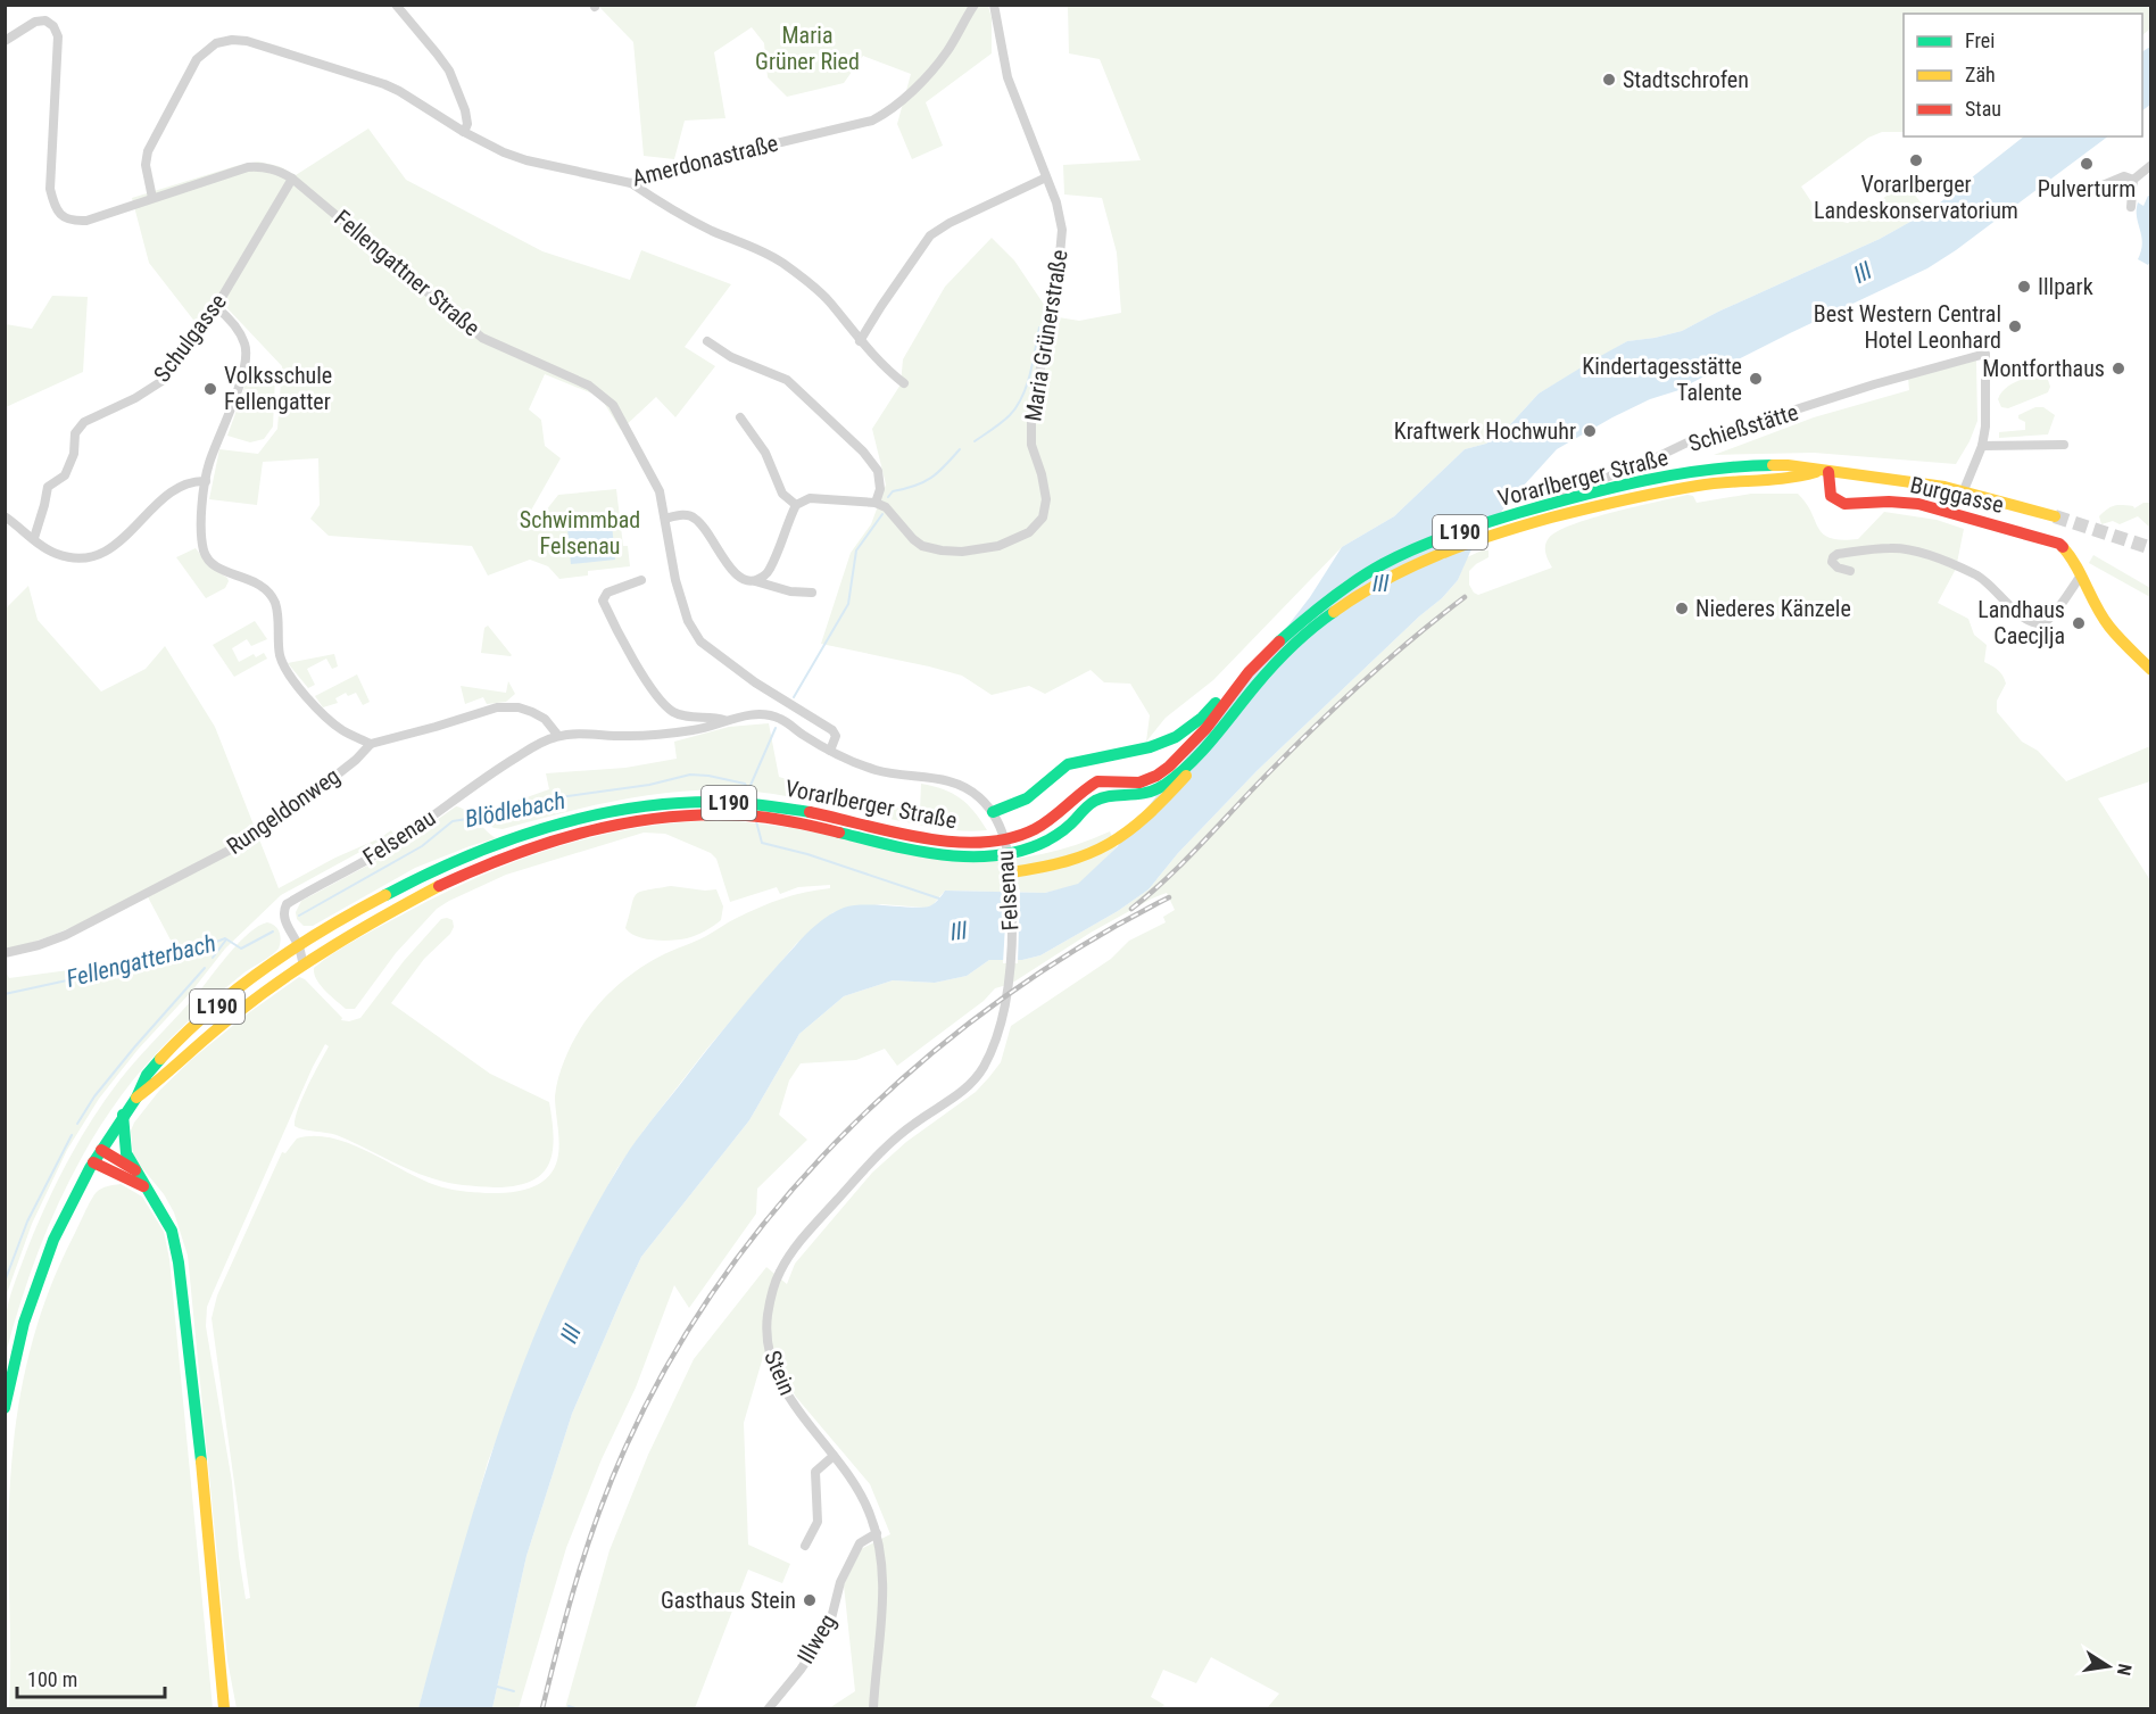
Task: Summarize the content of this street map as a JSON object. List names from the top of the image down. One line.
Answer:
{"streets":{"main road":["Vorarlberger Straße","Burggasse","L190"],"street":["Amerdonastraße","Fellengattner Straße","Maria Grünerstraße","Schulgasse","Schießstätte","Rungeldonweg","Felsenau","Stein","Illweg"]},"crossings":[["Amerdonastraße","Fellengattner Straße"],["Fellengattner Straße","Schulgasse"],["Fellengattner Straße","Felsenau"],["Vorarlberger Straße","Burggasse"],["Vorarlberger Straße","Felsenau"],["Rungeldonweg","Felsenau"],["Felsenau","Stein"],["Stein","Illweg"]],"water":["Ill","Blödlebach","Fellengatterbach"],"parks":["Maria Grüner Ried","Schwimmbad Felsenau"],"places":["Stadtschrofen","Vorarlberger Landeskonservatorium","Pulverturm","Illpark","Best Western Central Hotel Leonhard","Montforthaus","Kindertagesstätte Talente","Volksschule Fellengatter","Kraftwerk Hochwuhr","Niederes Känzele","Landhaus Caecjlja","Gasthaus Stein"],"legend":["Frei","Zäh","Stau"],"scale_bar":"100 m","north":"right"}
